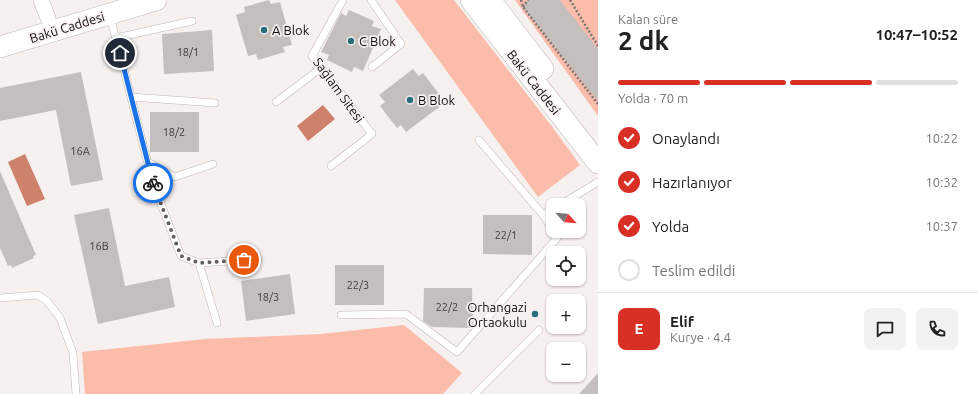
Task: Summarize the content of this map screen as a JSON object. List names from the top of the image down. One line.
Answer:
{"streets":{"main road":["Bakü Caddesi"],"lane":["Sağlam Sitesi"]},"places":["A Blok","C Blok","B Blok","Orhangazi Ortaokulu"],"house_numbers":["18/1","18/2","16A","22/1","16B","22/3","18/3","22/2"],"north":"bottom right","page":{"heading":["2 dk","Kalan süre","10:47–10:52"],"panel":["Elif","Kurye · 4.4"],"bar":"Yolda · 70 m","list":[["Onaylandı","10:22"],["Hazırlanıyor","10:32"],["Yolda","10:37"],"Teslim edildi"],"map_buttons":["+","−"],"round":"E"}}
